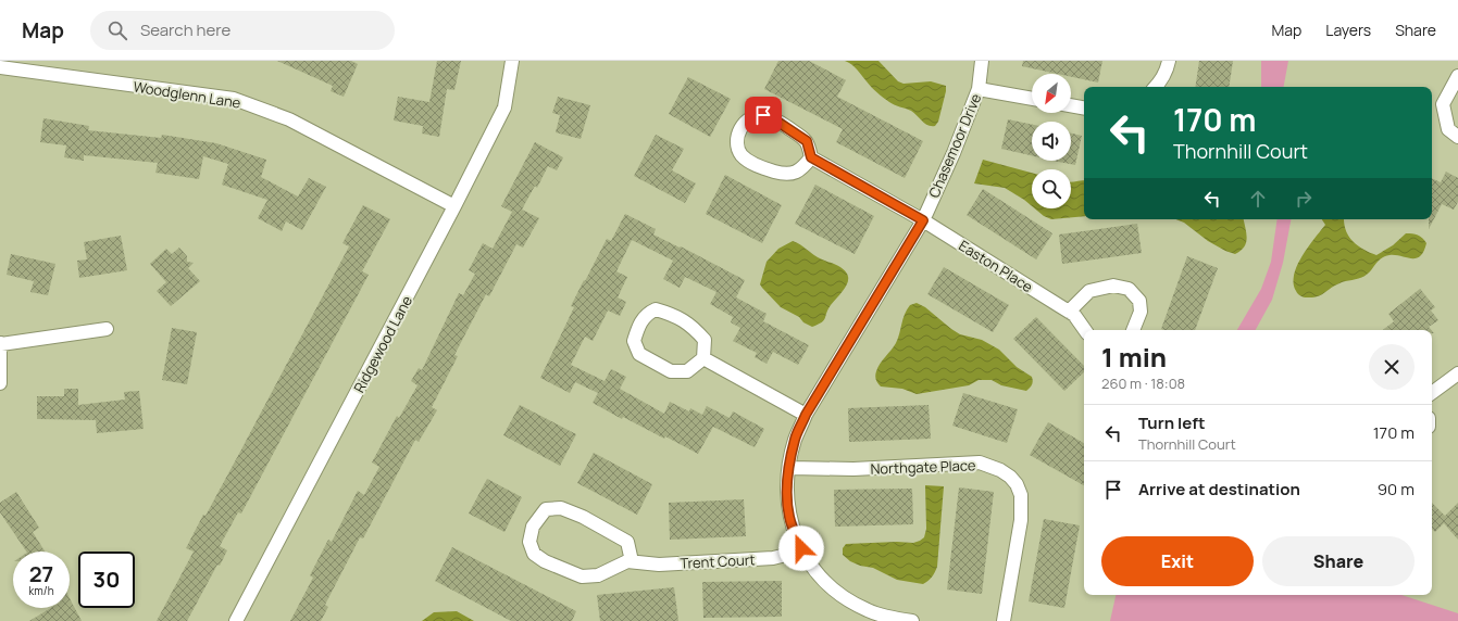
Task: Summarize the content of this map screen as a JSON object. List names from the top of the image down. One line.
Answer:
{"streets":{"street":["Woodglenn Lane","Chasemoor Drive","Easton Place","Ridgewood Lane","Northgate Place","Trent Court"]},"crossings":[["Woodglenn Lane","Ridgewood Lane"],["Chasemoor Drive","Easton Place"],["Chasemoor Drive","Northgate Place"],["Chasemoor Drive","Trent Court"]],"north":"bottom left","page":{"header":"Map","search":"Search here","nav":["Map","Layers","Share"],"turn":["170 m","Thornhill Court"],"heading":["1 min","260 m · 18:08"],"list":[{"name":"Turn left","note":"Thornhill Court","value":"170 m"},{"name":"Arrive at destination","value":"90 m"}],"buttons":["Exit","Share"],"speed":"27 km/h","limit":"30"}}
